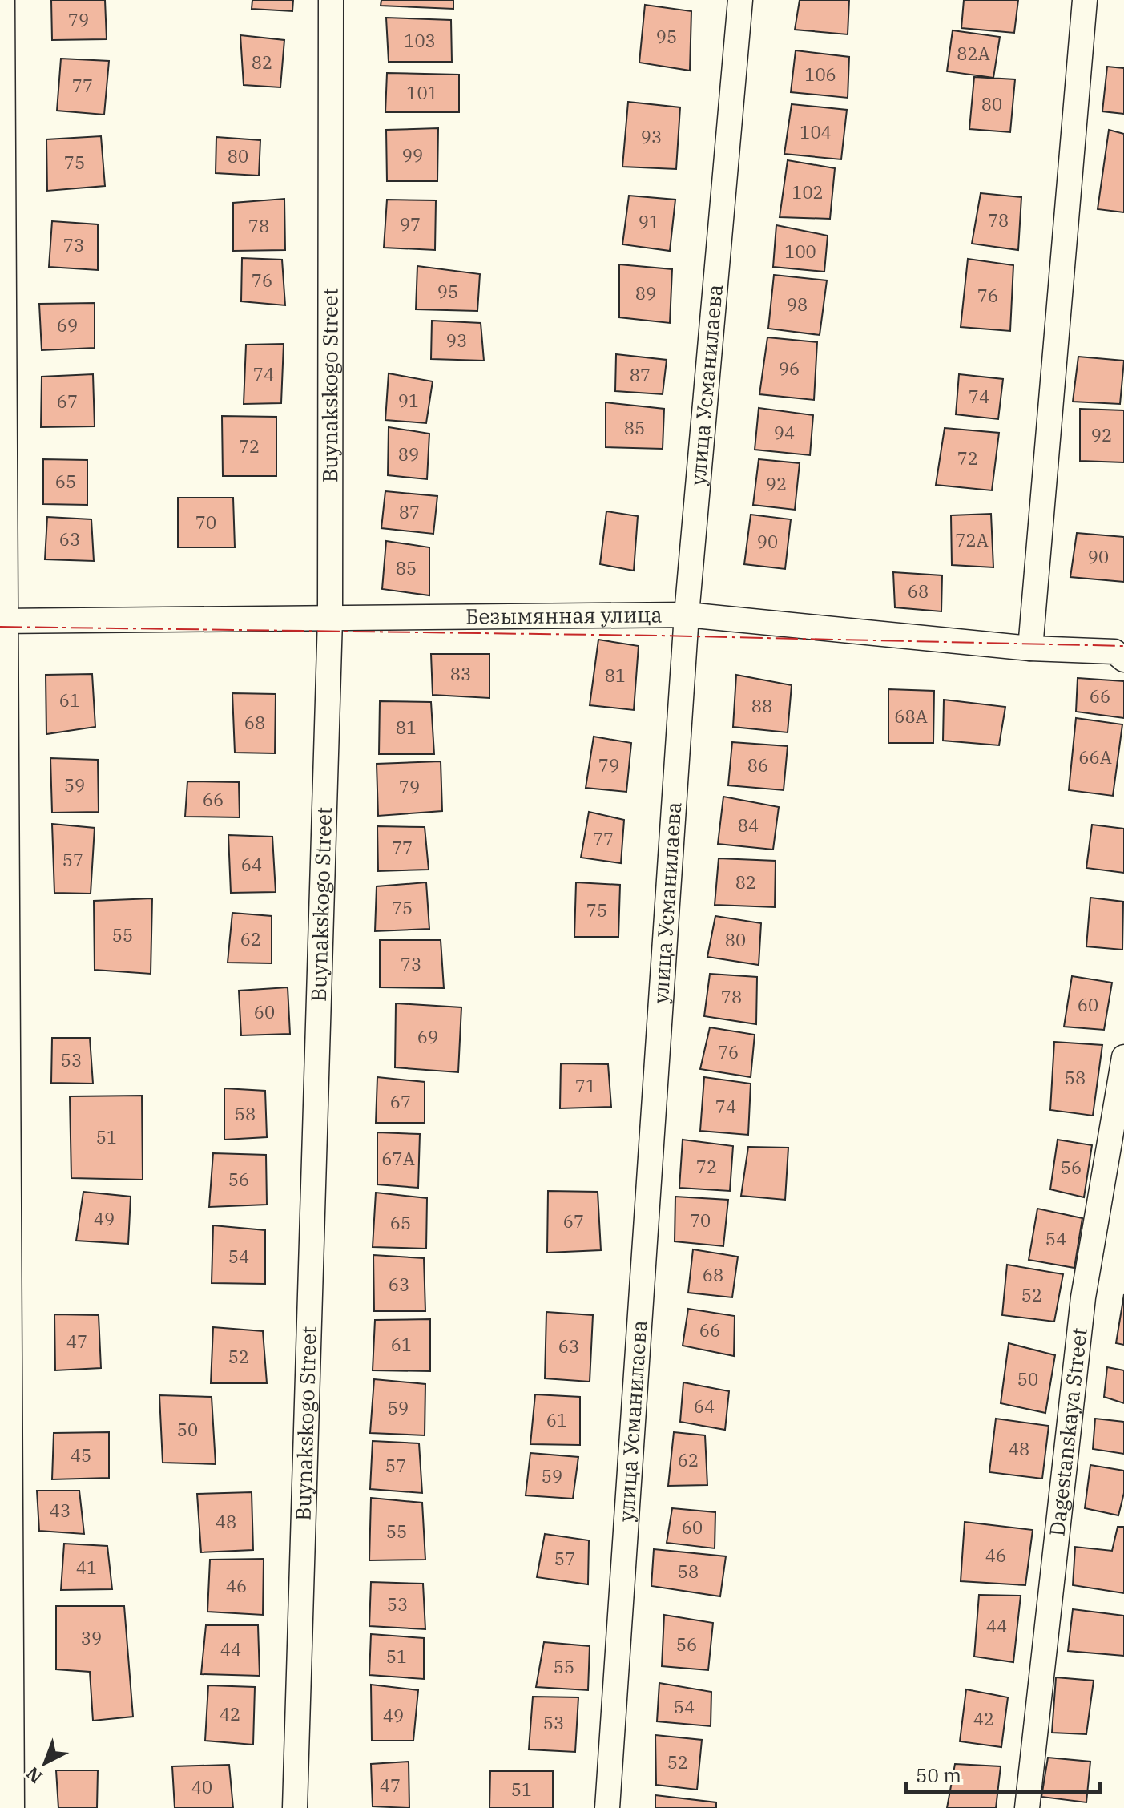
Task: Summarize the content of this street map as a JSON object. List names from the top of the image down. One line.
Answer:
{"streets":{"street":["Buynakskogo Street","улица Усманилаева","Безымянная улица","Dagestanskaya Street"]},"crossings":[["Buynakskogo Street","Безымянная улица"],["улица Усманилаева","Безымянная улица"]],"house_numbers":["79","95","103","82А","82","106","77","101","80","104","93","99","80","75","102","78","91","97","78","73","100","76","95","89","76","98","69","93","96","74","87","74","91","67","85","94","92","72","89","72","65","92","87","70","63","72А","90","90","85","68","83","81","66","61","88","68А","68","81","66А","79","86","59","79","66","84","77","77","57","64","82","75","75","55","62","80","73","78","60","60","69","76","53","58","71","67","74","58","51","67А","72","56","56","49","70","67","65","54","54","68","63","52","66","47","61","63","52","50","64","59","61","50","48","45","62","57","59","43","48","60","55","46","57","41","58","46","53","44","39","56","44","51","55","54","42","49","42","53","52","47","40","51"],"scale_bar":"50 m","north":"bottom left"}
